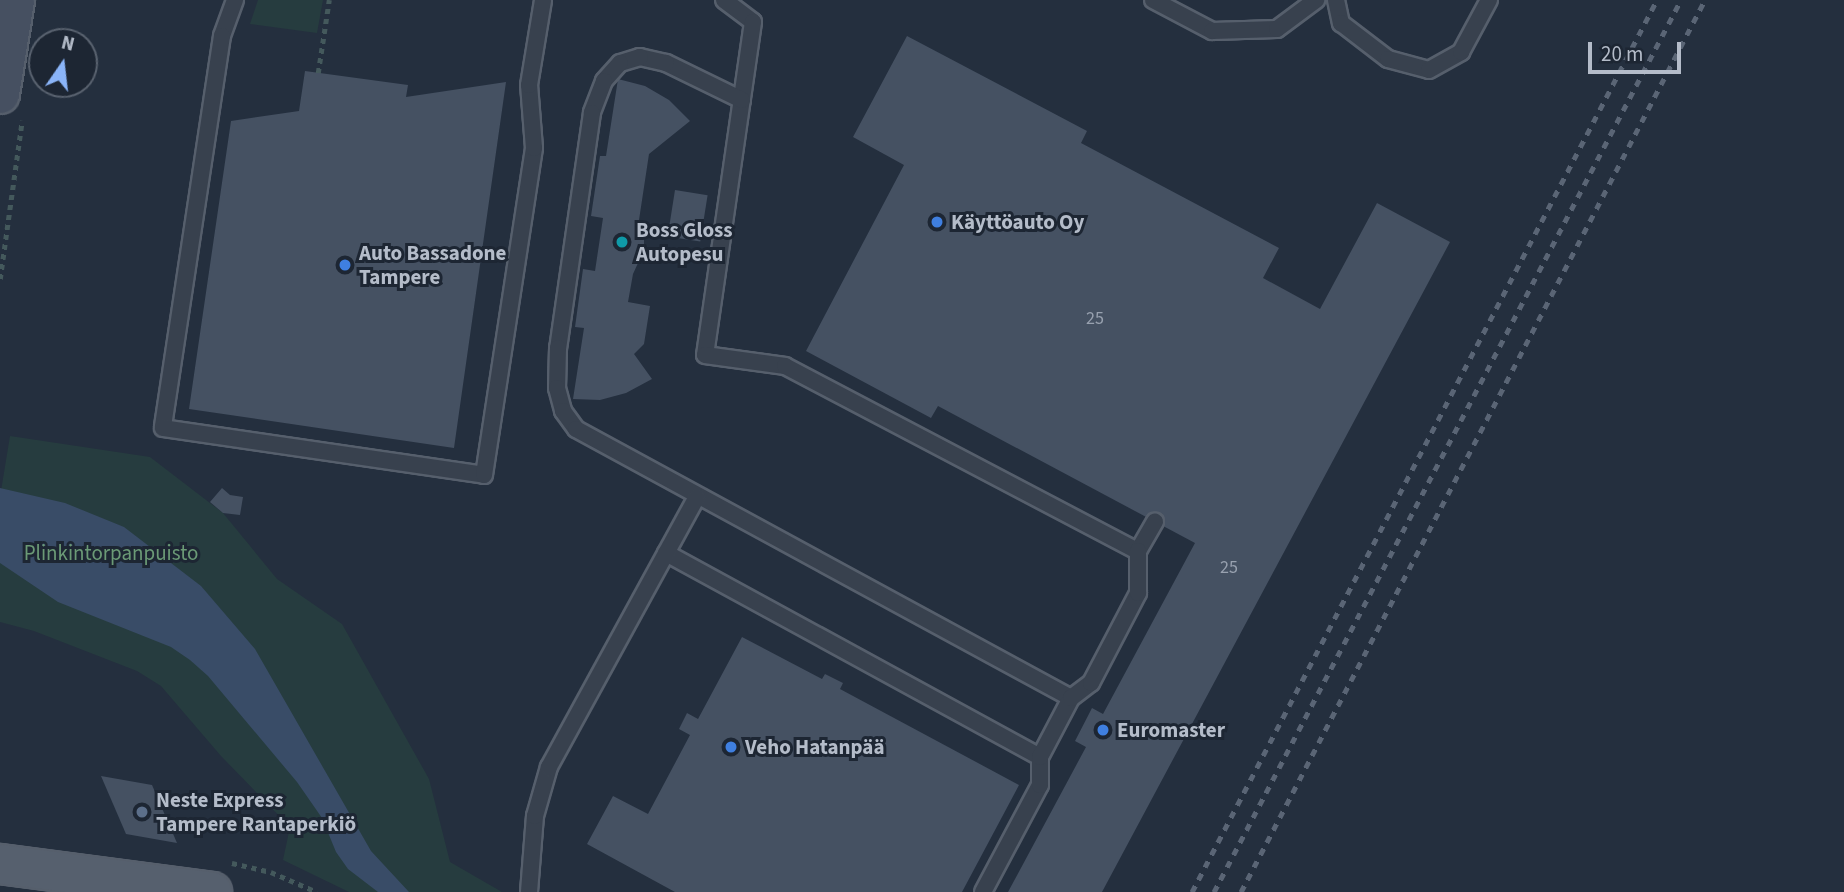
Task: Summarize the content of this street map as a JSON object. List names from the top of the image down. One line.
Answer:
{"parks":["Plinkintorpanpuisto"],"places":["Käyttöauto Oy","Boss Gloss Autopesu","Auto Bassadone Tampere","Euromaster","Veho Hatanpää","Neste Express Tampere Rantaperkiö"],"house_numbers":["25","25"],"scale_bar":"20 m","north":"top"}
